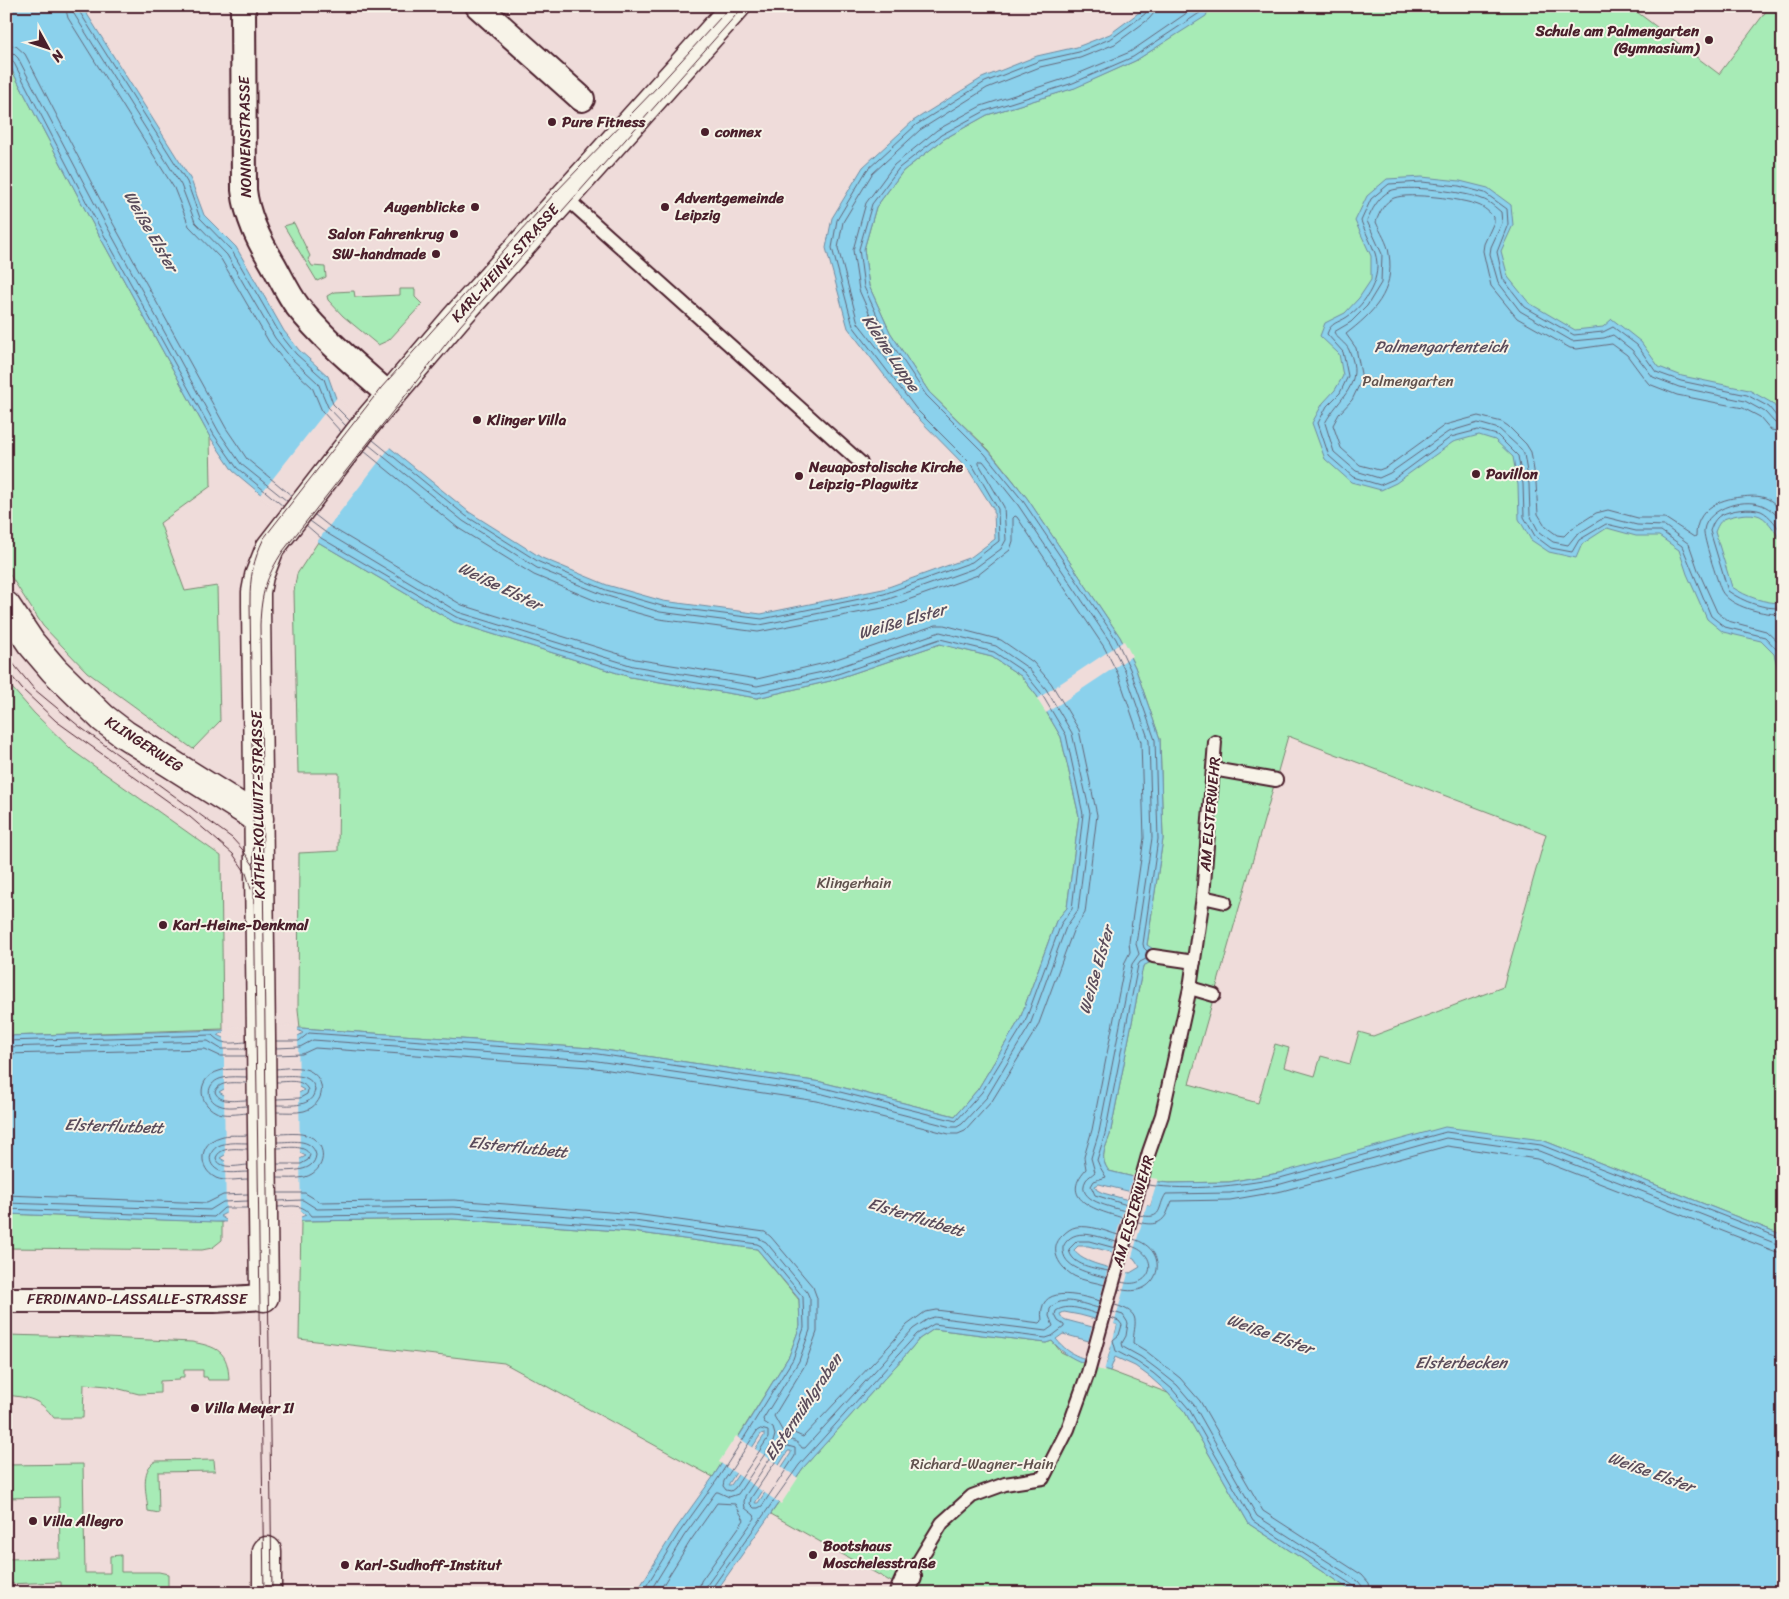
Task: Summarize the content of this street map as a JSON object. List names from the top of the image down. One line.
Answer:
{"streets":{"main road":["KARL-HEINE-STRASSE","KLINGERWEG","KÄTHE-KOLLWITZ-STRASSE"],"street":["NONNENSTRASSE","FERDINAND-LASSALLE-STRASSE"],"lane":["AM ELSTERWEHR"]},"crossings":[["NONNENSTRASSE","KARL-HEINE-STRASSE"],["KARL-HEINE-STRASSE","KÄTHE-KOLLWITZ-STRASSE"],["KLINGERWEG","KÄTHE-KOLLWITZ-STRASSE"],["KÄTHE-KOLLWITZ-STRASSE","FERDINAND-LASSALLE-STRASSE"]],"water":["Weiße Elster","Palmengartenteich","Kleine Luppe","Elsterflutbett","Elsterbecken","Elstermühlgraben"],"parks":["Palmengarten","Klingerhain","Richard-Wagner-Hain"],"places":["Schule am Palmengarten (Gymnasium)","Pure Fitness","connex","Augenblicke","Adventgemeinde Leipzig","Salon Fahrenkrug","SW-handmade","Klinger Villa","Pavillon","Neuapostolische Kirche Leipzig-Plagwitz","Karl-Heine-Denkmal","Villa Meyer II","Villa Allegro","Bootshaus Moschelesstraße","Karl-Sudhoff-Institut"],"north":"bottom right"}
